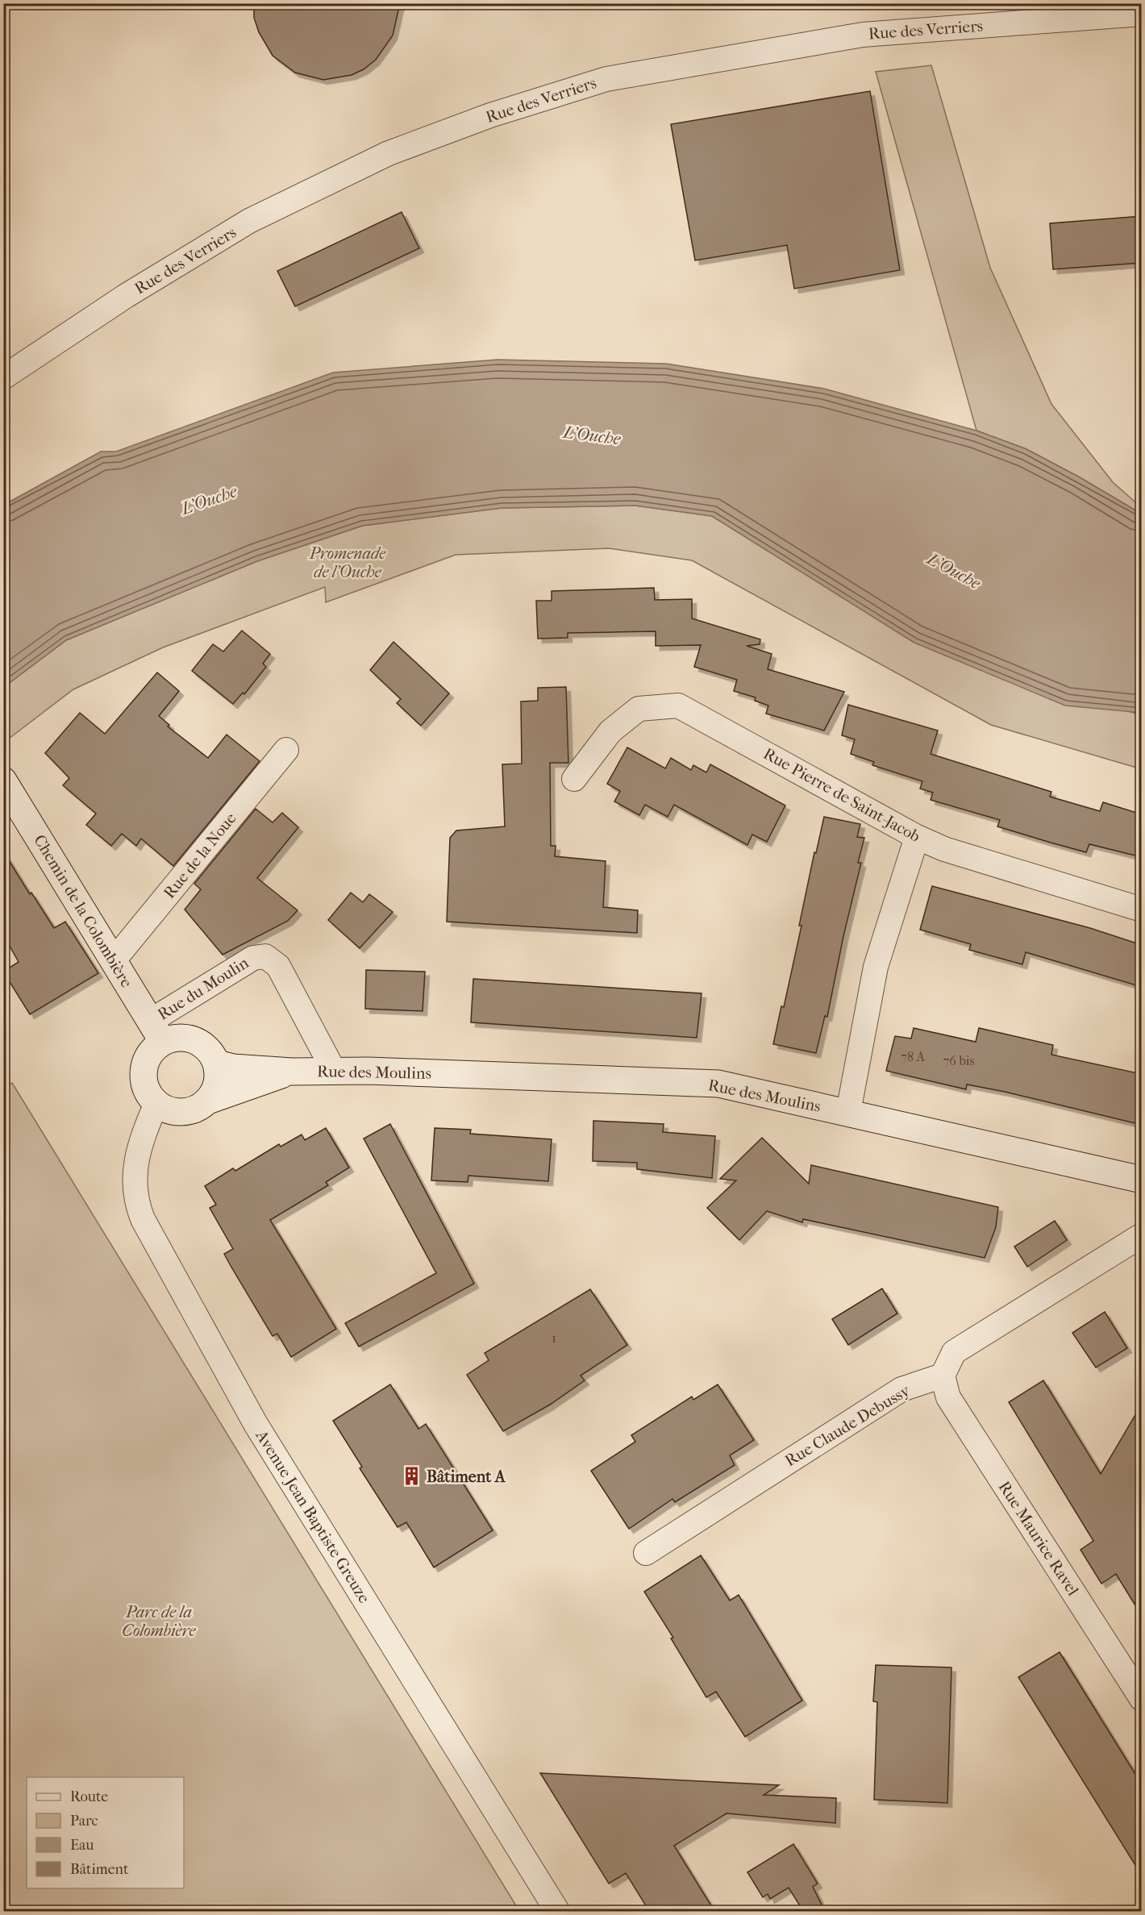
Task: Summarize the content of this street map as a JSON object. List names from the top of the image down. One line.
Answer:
{"streets":{"street":["Rue des Verriers","Rue Pierre de Saint-Jacob","Rue de la Noue","Chemin de la Colombière","Rue du Moulin","Rue des Moulins","Rue Claude Debussy","Avenue Jean Baptiste Greuze","Rue Maurice Ravel"]},"crossings":[["Rue de la Noue","Chemin de la Colombière"],["Chemin de la Colombière","Rue du Moulin"],["Chemin de la Colombière","Rue des Moulins"],["Chemin de la Colombière","Avenue Jean Baptiste Greuze"],["Rue du Moulin","Rue des Moulins"],["Rue du Moulin","Avenue Jean Baptiste Greuze"],["Rue des Moulins","Avenue Jean Baptiste Greuze"],["Rue Claude Debussy","Rue Maurice Ravel"]],"water":["L'Ouche"],"parks":["Promenade de l'Ouche","Parc de la Colombière"],"places":{"building":["Bâtiment A"]},"house_numbers":["78 A","76 bis","1"],"legend":["Route","Parc","Eau","Bâtiment"]}
